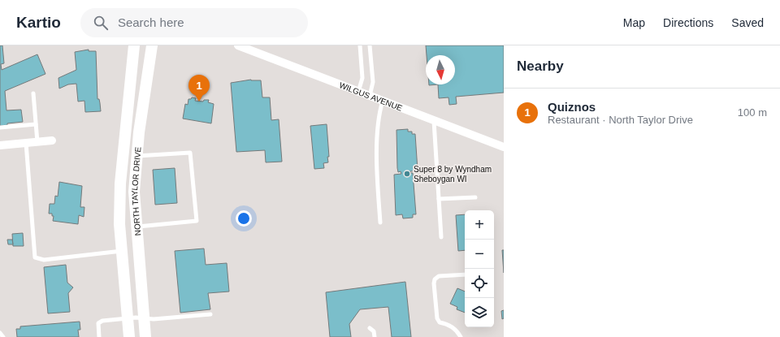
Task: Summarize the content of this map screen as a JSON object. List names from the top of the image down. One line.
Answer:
{"streets":{"main road":["NORTH TAYLOR DRIVE"],"street":["WILGUS AVENUE"]},"places":["Super 8 by Wyndham Sheboygan WI"],"north":"bottom","page":{"header":"Kartio","search":"Search here","nav":["Map","Directions","Saved"],"heading":"Nearby","pins":"1","list":[{"mark":"1","name":"Quiznos","note":"Restaurant · North Taylor Drive","value":"100 m"}],"map_buttons":["+","−"]}}
